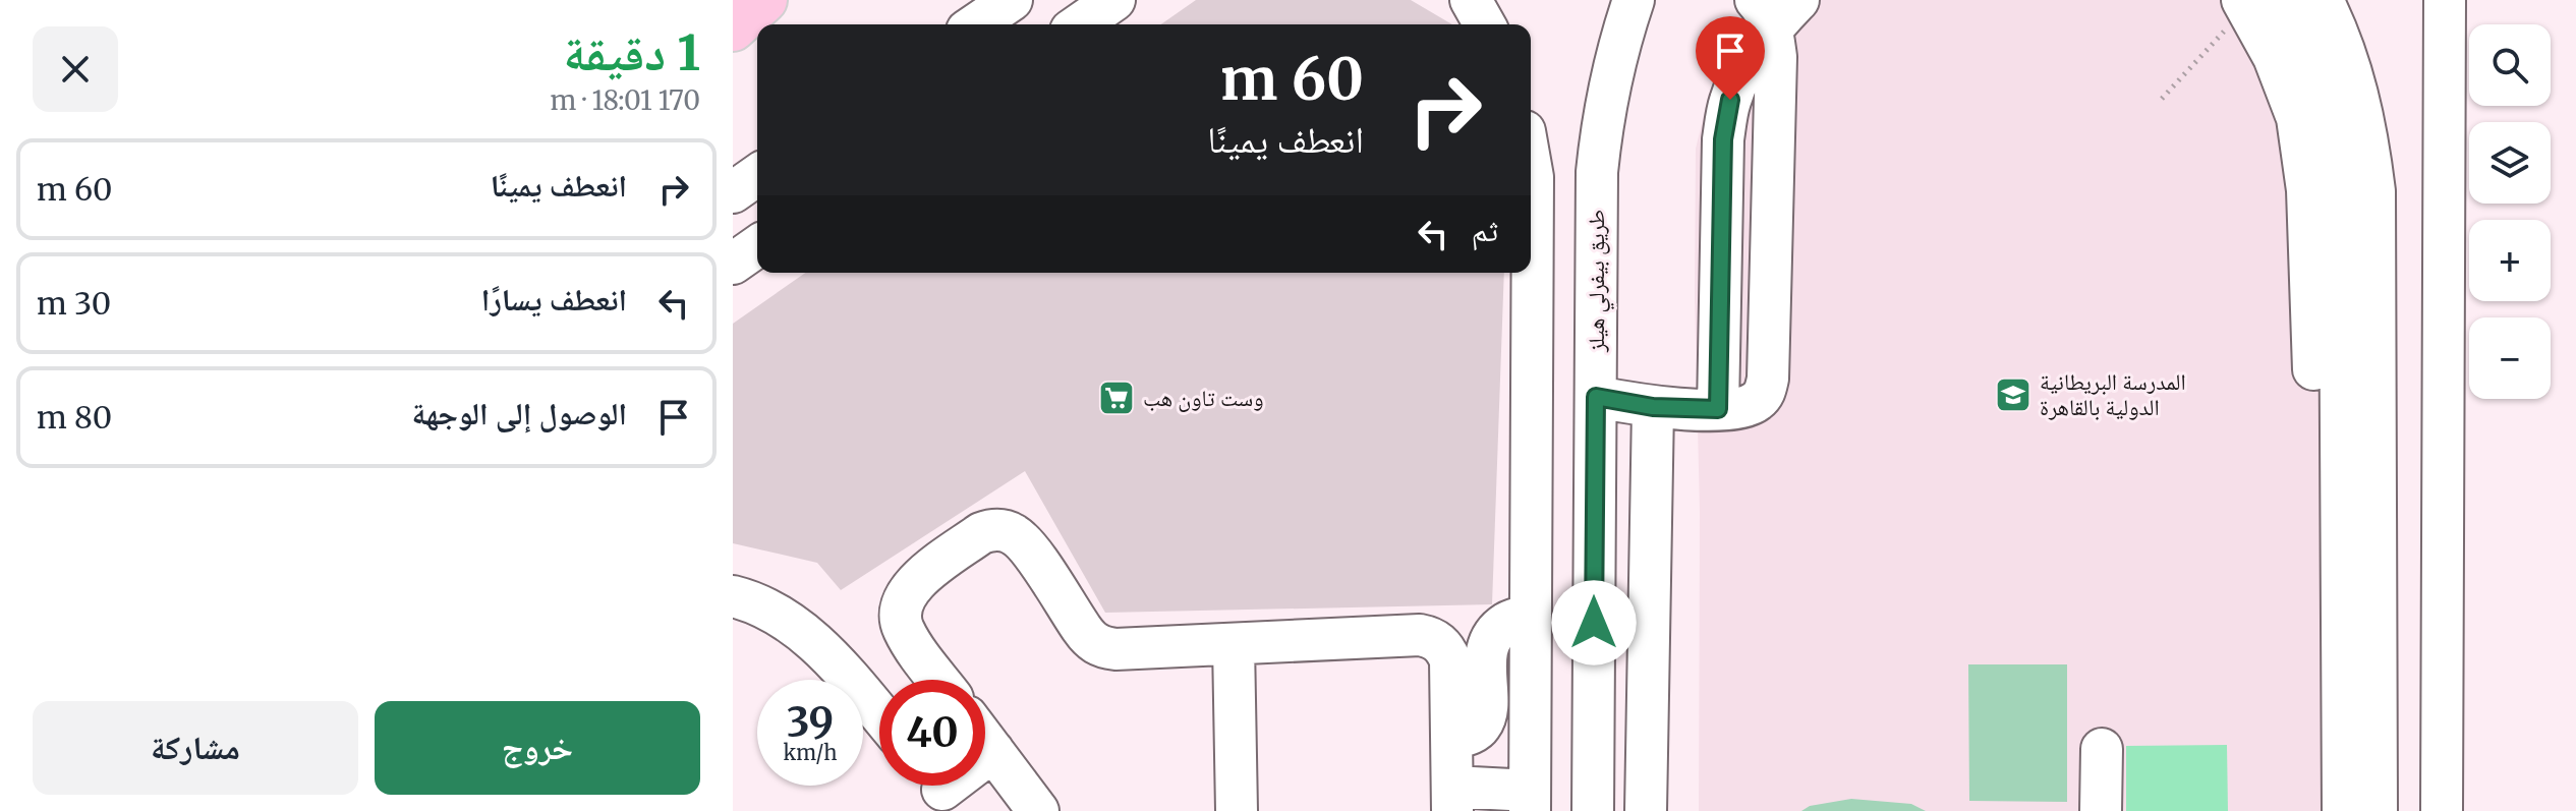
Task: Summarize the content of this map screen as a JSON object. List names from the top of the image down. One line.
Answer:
{"streets":{"street":["طريق بيفرلي هيلز"]},"places":{"school or university":["المدرسة البريطانية الدولية بالقاهرة"],"supermarket":["وست تاون هب"]},"page":{"heading":["1 دقيقة","170 m · 18:01"],"map_buttons":["+","−"],"turn":["60 m","انعطف يمينًا"],"list":[{"name":"انعطف يمينًا","value":"60 m"},{"name":"انعطف يسارًا","value":"30 m"},{"name":"الوصول إلى الوجهة","value":"80 m"}],"then":"ثم","speed":"39 km/h","limit":"40","buttons":["خروج","مشاركة"]}}
